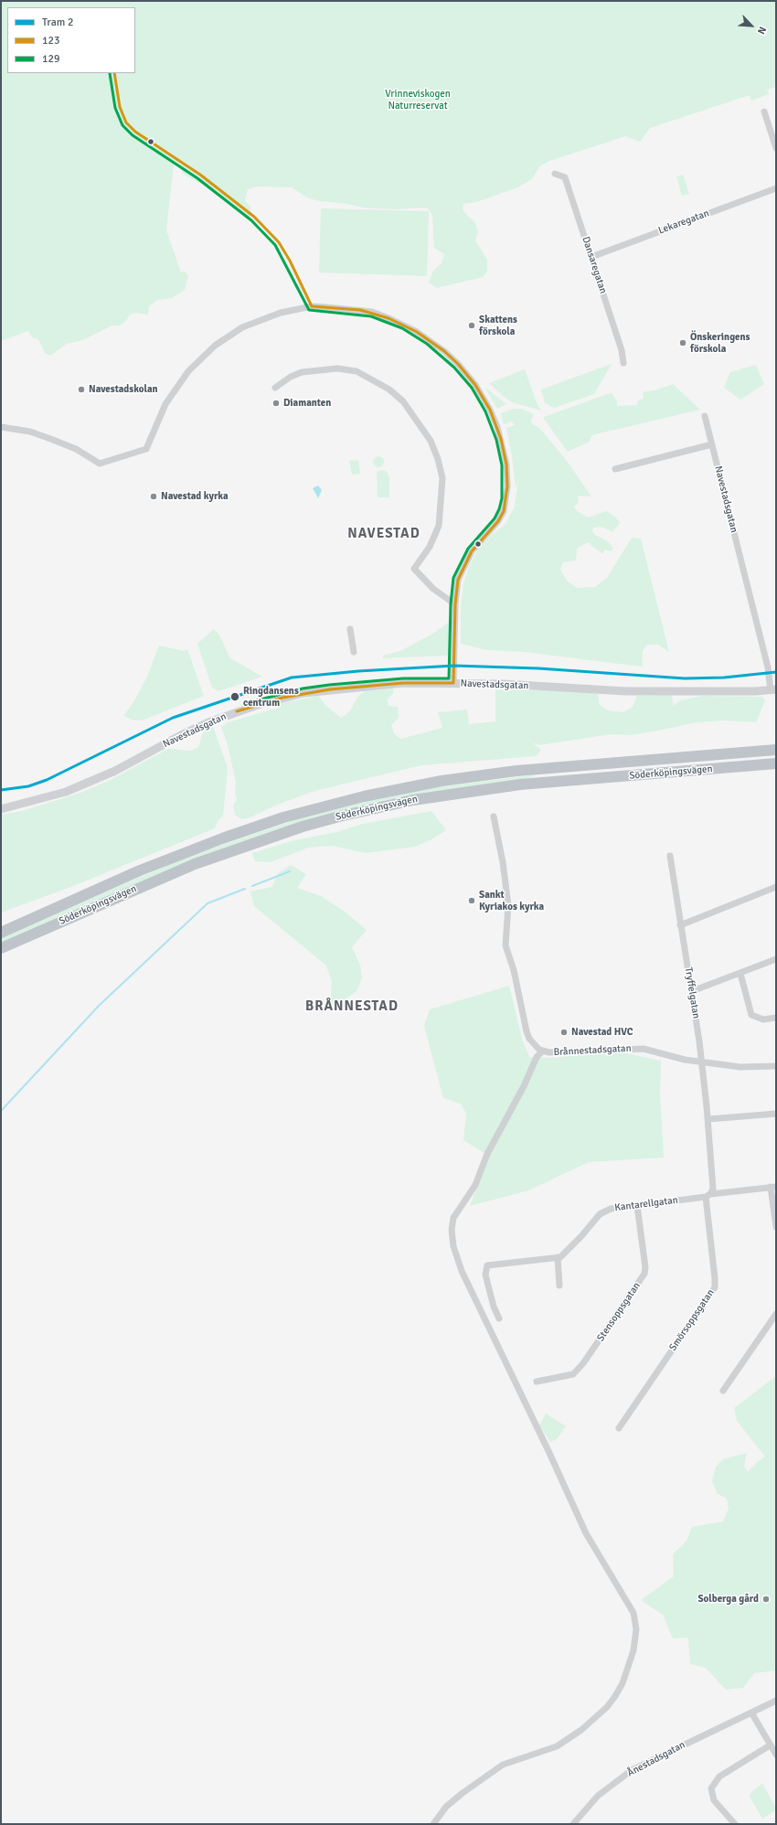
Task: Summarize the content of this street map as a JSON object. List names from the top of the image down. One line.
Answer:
{"streets":{"highway":["Söderköpingsvägen"],"street":["Lekaregatan","Dansaregatan","Navestadsgatan","Tryffelgatan","Brånnestadsgatan","Kantarellgatan","Stensoppsgatan","Smörsoppsgatan","Ånestadsgatan"]},"crossings":[["Lekaregatan","Dansaregatan"],["Tryffelgatan","Brånnestadsgatan"],["Kantarellgatan","Stensoppsgatan"],["Kantarellgatan","Smörsoppsgatan"]],"districts":["NAVESTAD","BRÅNNESTAD"],"parks":["Vrinneviskogen Naturreservat"],"places":["Skattens förskola","Önskeringens förskola","Navestadskolan","Diamanten","Navestad kyrka","Ringdansens centrum","Sankt Kyriakos kyrka","Navestad HVC","Solberga gård"],"lines":["transit line 123","transit line 129","tram line 2"],"legend":["Tram 2","123","129"],"north":"bottom right"}
